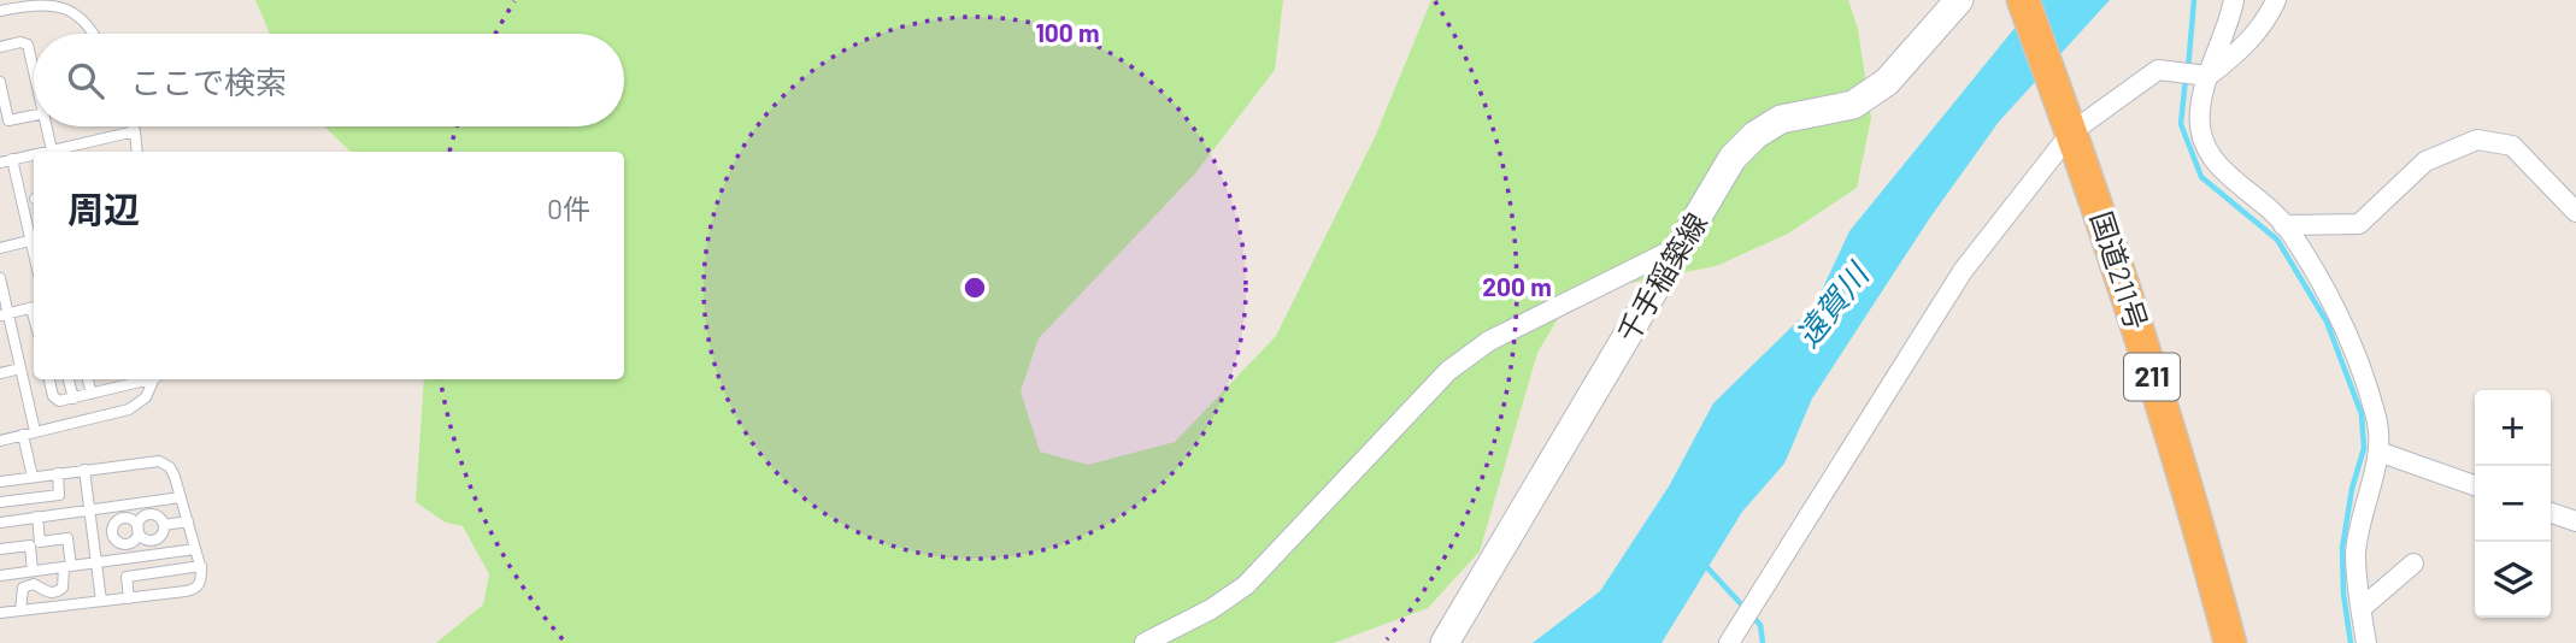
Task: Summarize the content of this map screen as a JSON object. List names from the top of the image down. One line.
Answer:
{"streets":{"highway":["国道211号","211"],"main road":["千手稲築線"]},"water":["遠賀川"],"page":{"search":"ここで検索","heading":["周辺","0件"],"map_buttons":["+","−"]},"rings":["100 m","200 m"]}
